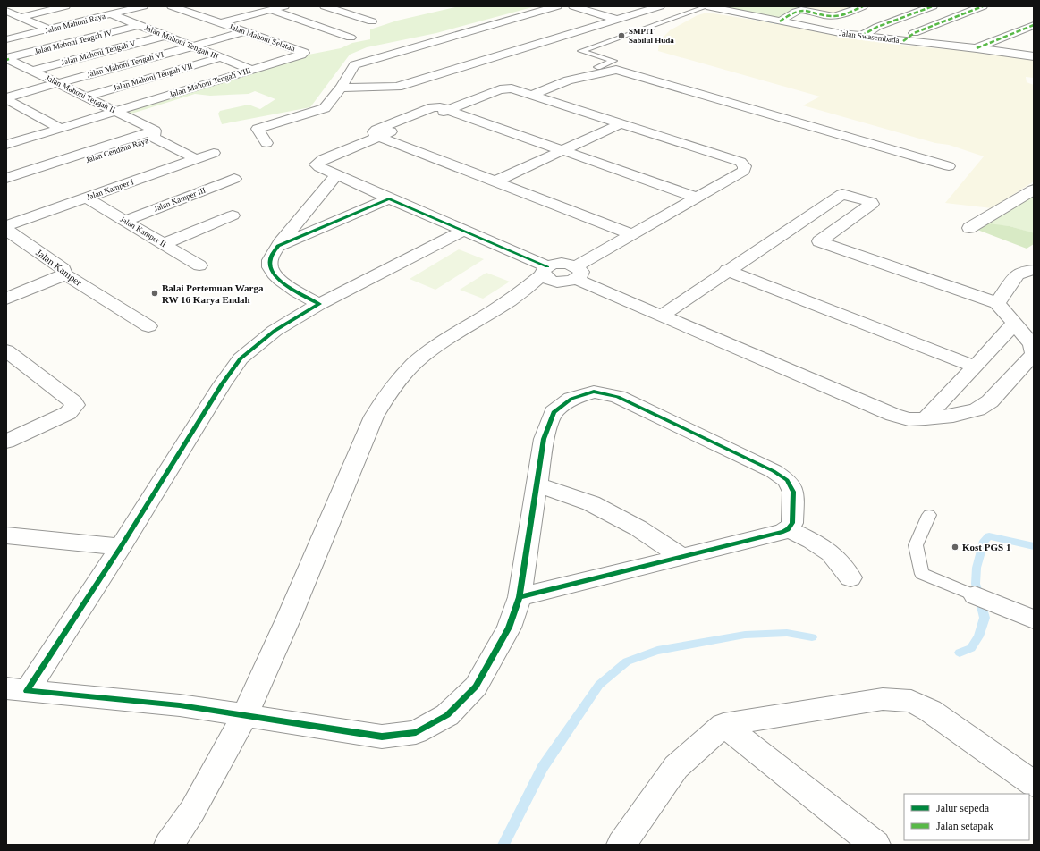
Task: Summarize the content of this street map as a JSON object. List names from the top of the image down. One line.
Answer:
{"streets":{"street":["Jalan Mahoni Raya","Jalan Swasembada","Jalan Mahoni Selatan","Jalan Mahoni Tengah IV","Jalan Mahoni Tengah III","Jalan Mahoni Tengah V","Jalan Mahoni Tengah VI","Jalan Mahoni Tengah VII","Jalan Mahoni Tengah VIII","Jalan Mahoni Tengah II","Jalan Cendana Raya","Jalan Kamper I","Jalan Kamper III","Jalan Kamper II","Jalan Kamper"]},"crossings":[["Jalan Mahoni Raya","Jalan Mahoni Tengah III"],["Jalan Mahoni Selatan","Jalan Mahoni Tengah VI"],["Jalan Mahoni Selatan","Jalan Mahoni Tengah VIII"],["Jalan Mahoni Tengah IV","Jalan Mahoni Tengah III"],["Jalan Mahoni Tengah IV","Jalan Mahoni Tengah II"],["Jalan Mahoni Tengah III","Jalan Mahoni Tengah V"],["Jalan Mahoni Tengah III","Jalan Mahoni Tengah VI"],["Jalan Mahoni Tengah III","Jalan Mahoni Tengah VII"],["Jalan Mahoni Tengah III","Jalan Mahoni Tengah VIII"],["Jalan Mahoni Tengah V","Jalan Mahoni Tengah II"],["Jalan Mahoni Tengah VI","Jalan Mahoni Tengah II"],["Jalan Mahoni Tengah VII","Jalan Mahoni Tengah II"],["Jalan Mahoni Tengah VIII","Jalan Mahoni Tengah II"],["Jalan Mahoni Tengah II","Jalan Cendana Raya"],["Jalan Mahoni Tengah II","Jalan Kamper I"],["Jalan Kamper I","Jalan Kamper II"],["Jalan Kamper I","Jalan Kamper"],["Jalan Kamper III","Jalan Kamper II"]],"places":["SMPIT Sabilul Huda","Balai Pertemuan Warga RW 16 Karya Endah","Kost PGS 1"],"legend":["Jalur sepeda","Jalan setapak"]}
